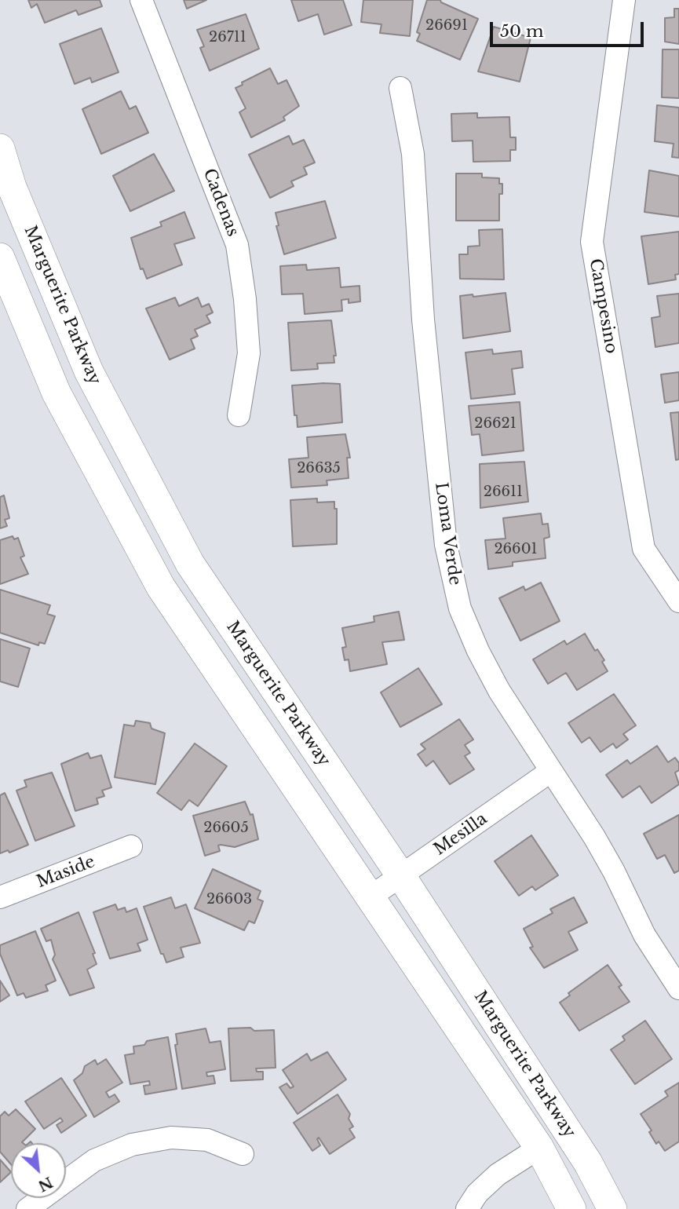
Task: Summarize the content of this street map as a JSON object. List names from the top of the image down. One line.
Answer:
{"streets":{"main road":["Marguerite Parkway"],"street":["Cadenas","Campesino","Loma Verde","Mesilla","Maside"]},"crossings":[["Marguerite Parkway","Mesilla"],["Loma Verde","Mesilla"]],"house_numbers":["26691","26711","26621","26635","26611","26601","26605","26603"],"scale_bar":"50 m","north":"bottom right"}
